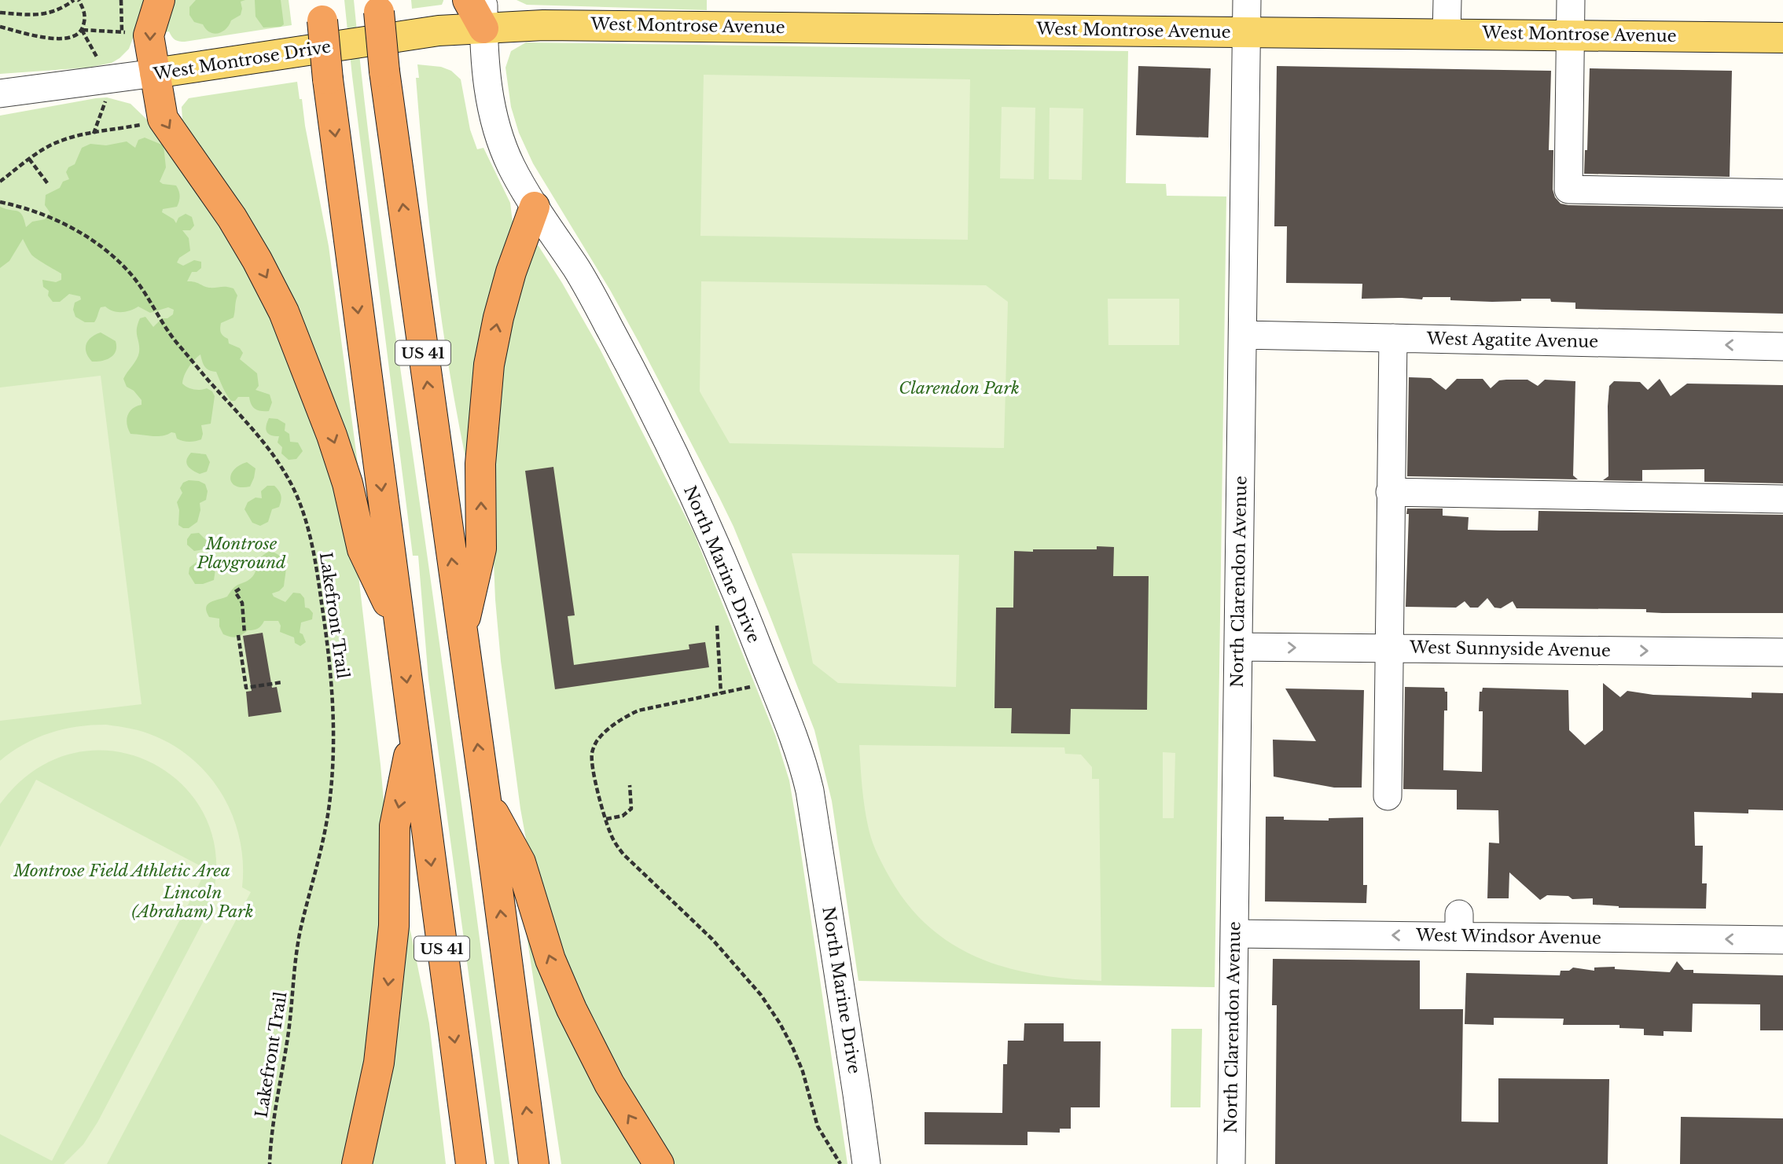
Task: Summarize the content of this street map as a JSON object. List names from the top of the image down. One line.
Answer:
{"streets":{"highway":["US 41"],"main road":["West Montrose Avenue","West Montrose Drive"],"street":["West Agatite Avenue","North Marine Drive","North Clarendon Avenue","West Sunnyside Avenue","West Windsor Avenue"],"path":["Lakefront Trail"]},"crossings":[["West Montrose Avenue","West Montrose Drive"],["West Montrose Avenue","North Marine Drive"],["West Montrose Avenue","North Clarendon Avenue"],["West Montrose Drive","North Marine Drive"],["West Agatite Avenue","North Clarendon Avenue"],["North Clarendon Avenue","West Sunnyside Avenue"],["North Clarendon Avenue","West Windsor Avenue"]],"one_way":["West Windsor Avenue"],"parks":["Clarendon Park","Montrose Playground","Montrose Field Athletic Area","Lincoln (Abraham) Park"]}
